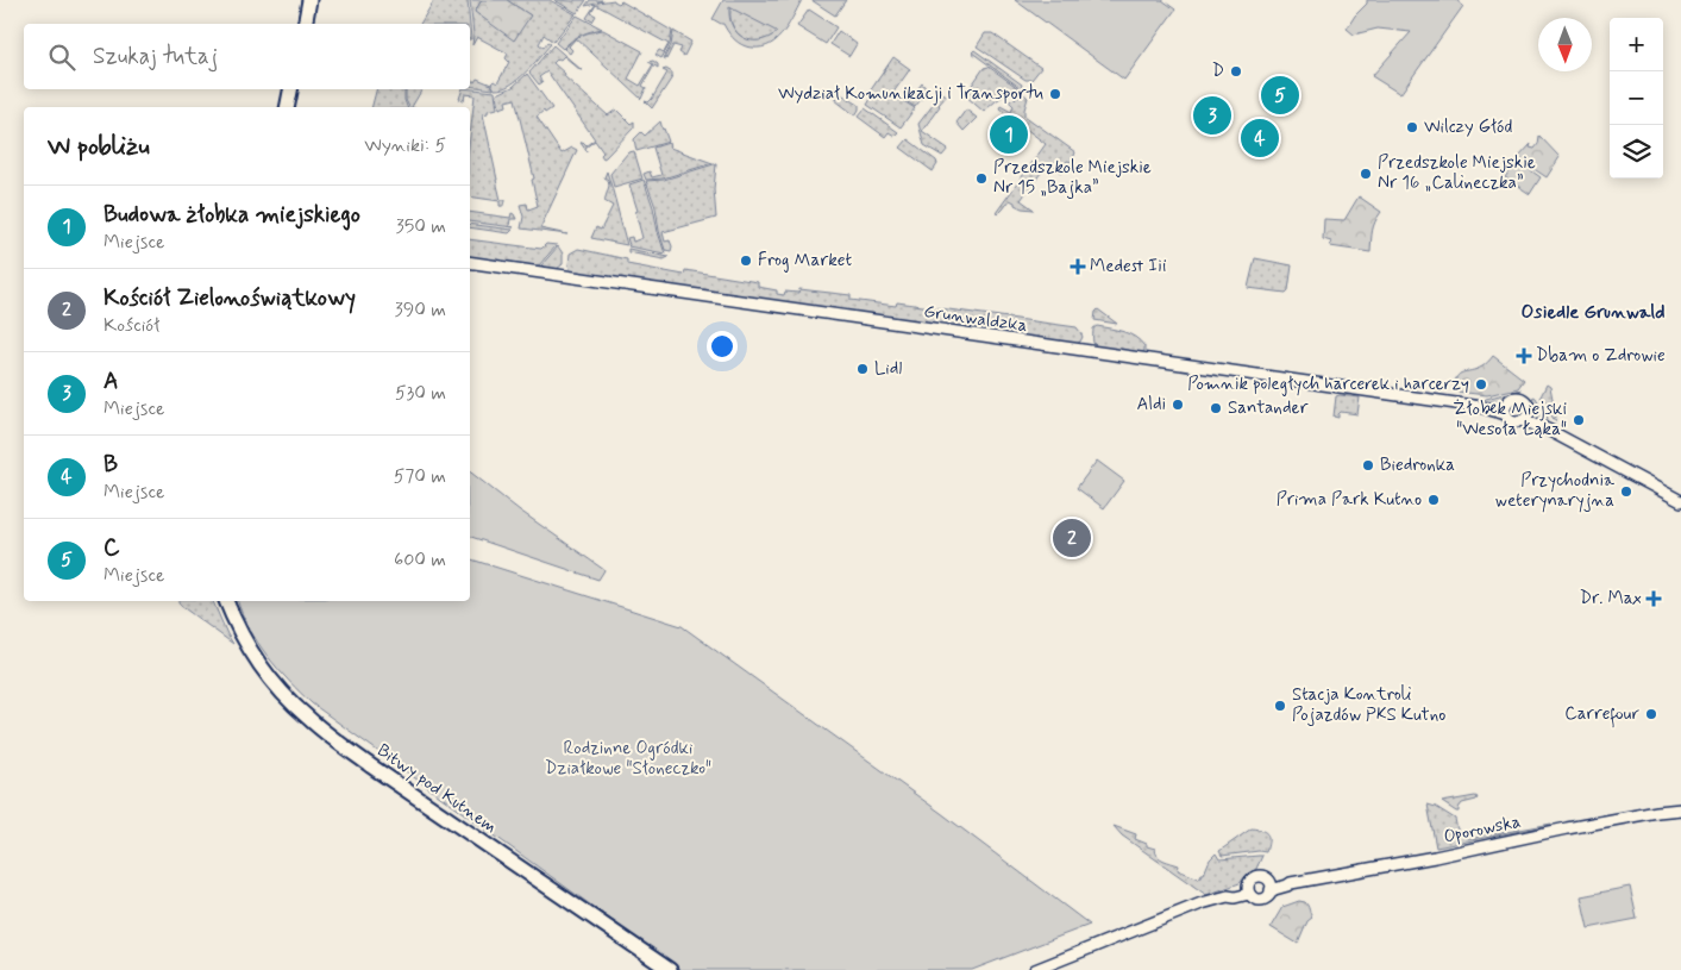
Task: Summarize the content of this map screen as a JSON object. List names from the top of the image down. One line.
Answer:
{"streets":{"main road":["Bitwy pod Kutnem"],"street":["Grunwaldzka","Oporowska"]},"districts":["Osiedle Grunwald"],"parks":["Rodzinne Ogródki Działkowe \"Słoneczko\""],"places":{"other":["D","Wydział Komunikacji i Transportu","Wilczy Głód","Przedszkole Miejskie Nr 16 „Calineczka”","Przedszkole Miejskie Nr 15 „Bajka”","Frog Market","Lidl","Pomnik poległych harcerek i harcerzy","Aldi","Santander","Żłobek Miejski \"Wesoła Łąka\"","Biedronka","Przychodnia weterynaryjna","Prima Park Kutno","Stacja Kontroli Pojazdów PKS Kutno","Carrefour"],"health":["Medest Iii","Dbam o Zdrowie","Dr. Max"]},"north":"bottom","page":{"map_buttons":["+","−"],"search":"Szukaj tutaj","pins":["5","3","1","4","2"],"heading":["W pobliżu","Wyniki: 5"],"list":[{"mark":"1","name":"Budowa żłobka miejskiego","note":"Miejsce","value":"350 m"},{"mark":"2","name":"Kościół Zielonoświątkowy","note":"Kościół","value":"390 m"},{"mark":"3","name":"A","note":"Miejsce","value":"530 m"},{"mark":"4","name":"B","note":"Miejsce","value":"570 m"},{"mark":"5","name":"C","note":"Miejsce","value":"600 m"}]}}
